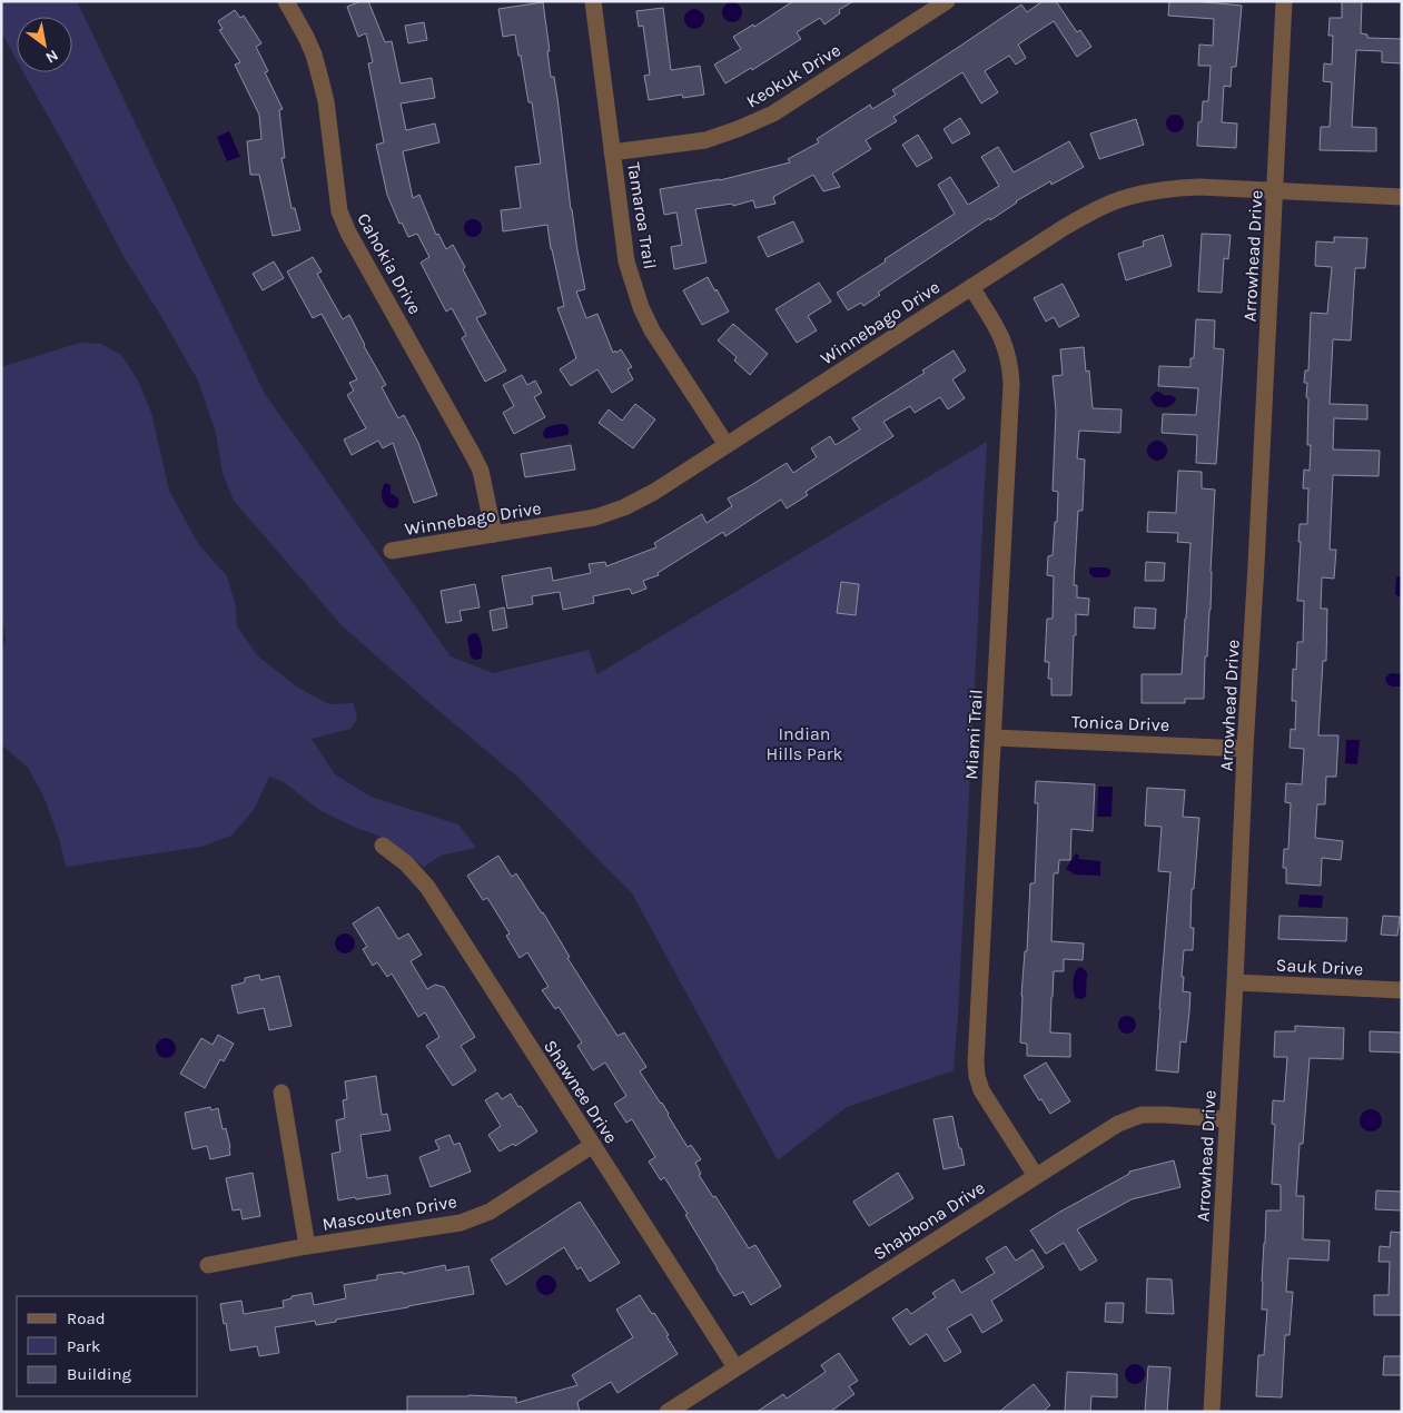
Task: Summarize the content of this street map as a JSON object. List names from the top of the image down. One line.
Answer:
{"streets":{"street":["Keokuk Drive","Tamaroa Trail","Arrowhead Drive","Cahokia Drive","Winnebago Drive","Tonica Drive","Miami Trail","Sauk Drive","Shawnee Drive","Mascouten Drive","Shabbona Drive"]},"crossings":[["Keokuk Drive","Tamaroa Trail"],["Tamaroa Trail","Winnebago Drive"],["Arrowhead Drive","Winnebago Drive"],["Arrowhead Drive","Tonica Drive"],["Arrowhead Drive","Sauk Drive"],["Arrowhead Drive","Shabbona Drive"],["Cahokia Drive","Winnebago Drive"],["Winnebago Drive","Miami Trail"],["Tonica Drive","Miami Trail"],["Miami Trail","Shabbona Drive"],["Shawnee Drive","Mascouten Drive"],["Shawnee Drive","Shabbona Drive"]],"parks":["Indian Hills Park"],"legend":["Road","Park","Building"],"north":"bottom right"}
